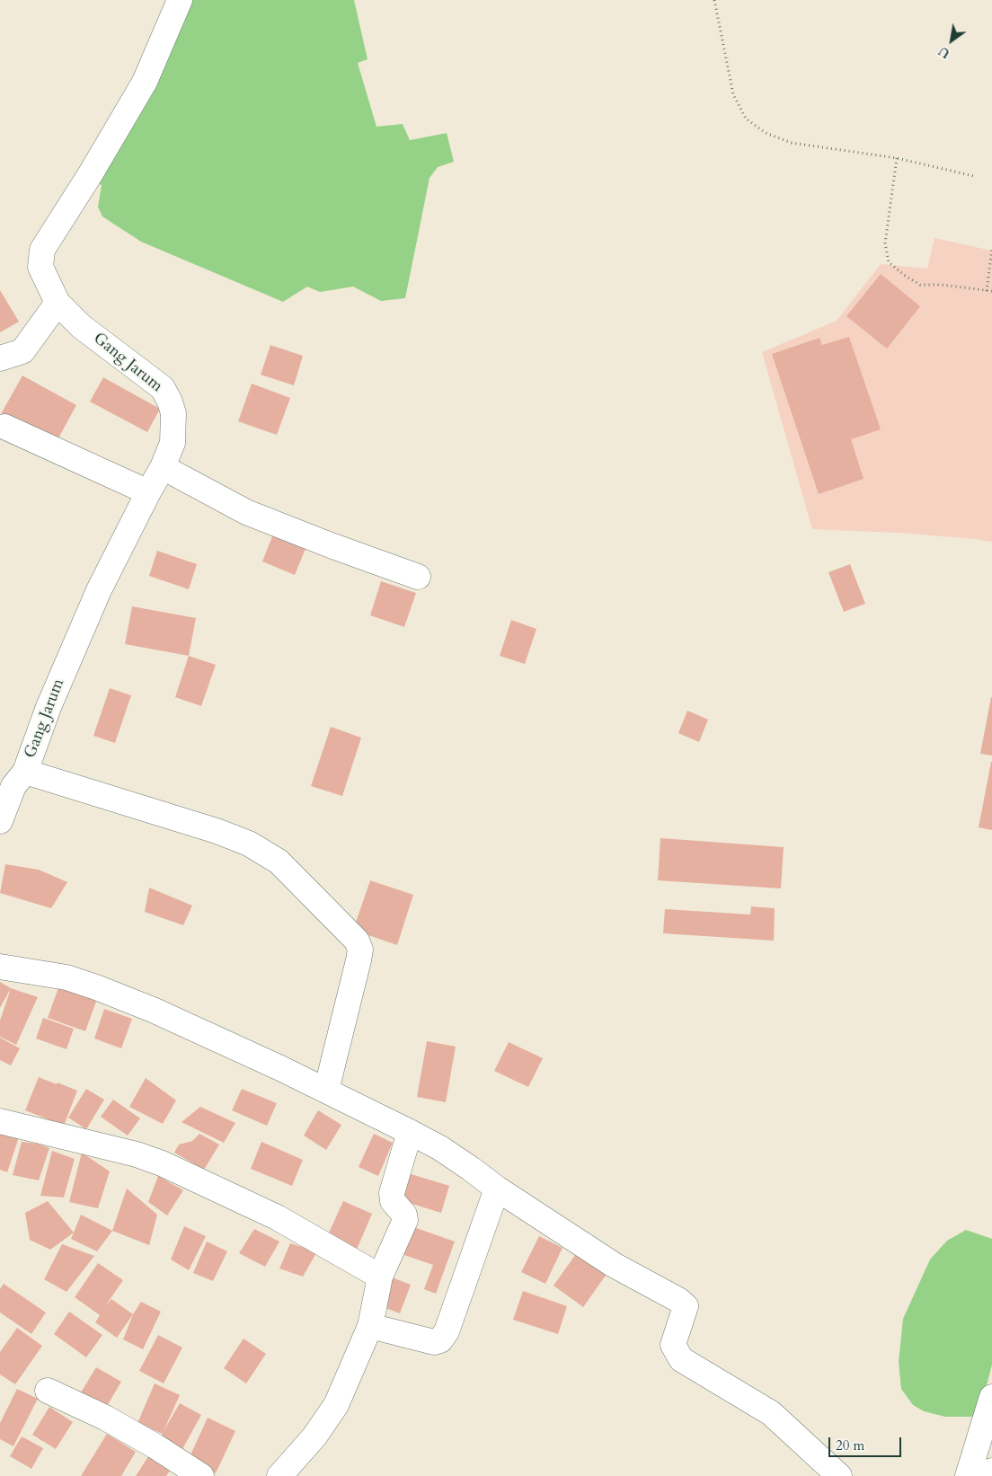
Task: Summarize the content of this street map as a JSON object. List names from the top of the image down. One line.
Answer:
{"streets":{"main road":["Gang Jarum"]},"scale_bar":"20 m","north":"bottom left"}
